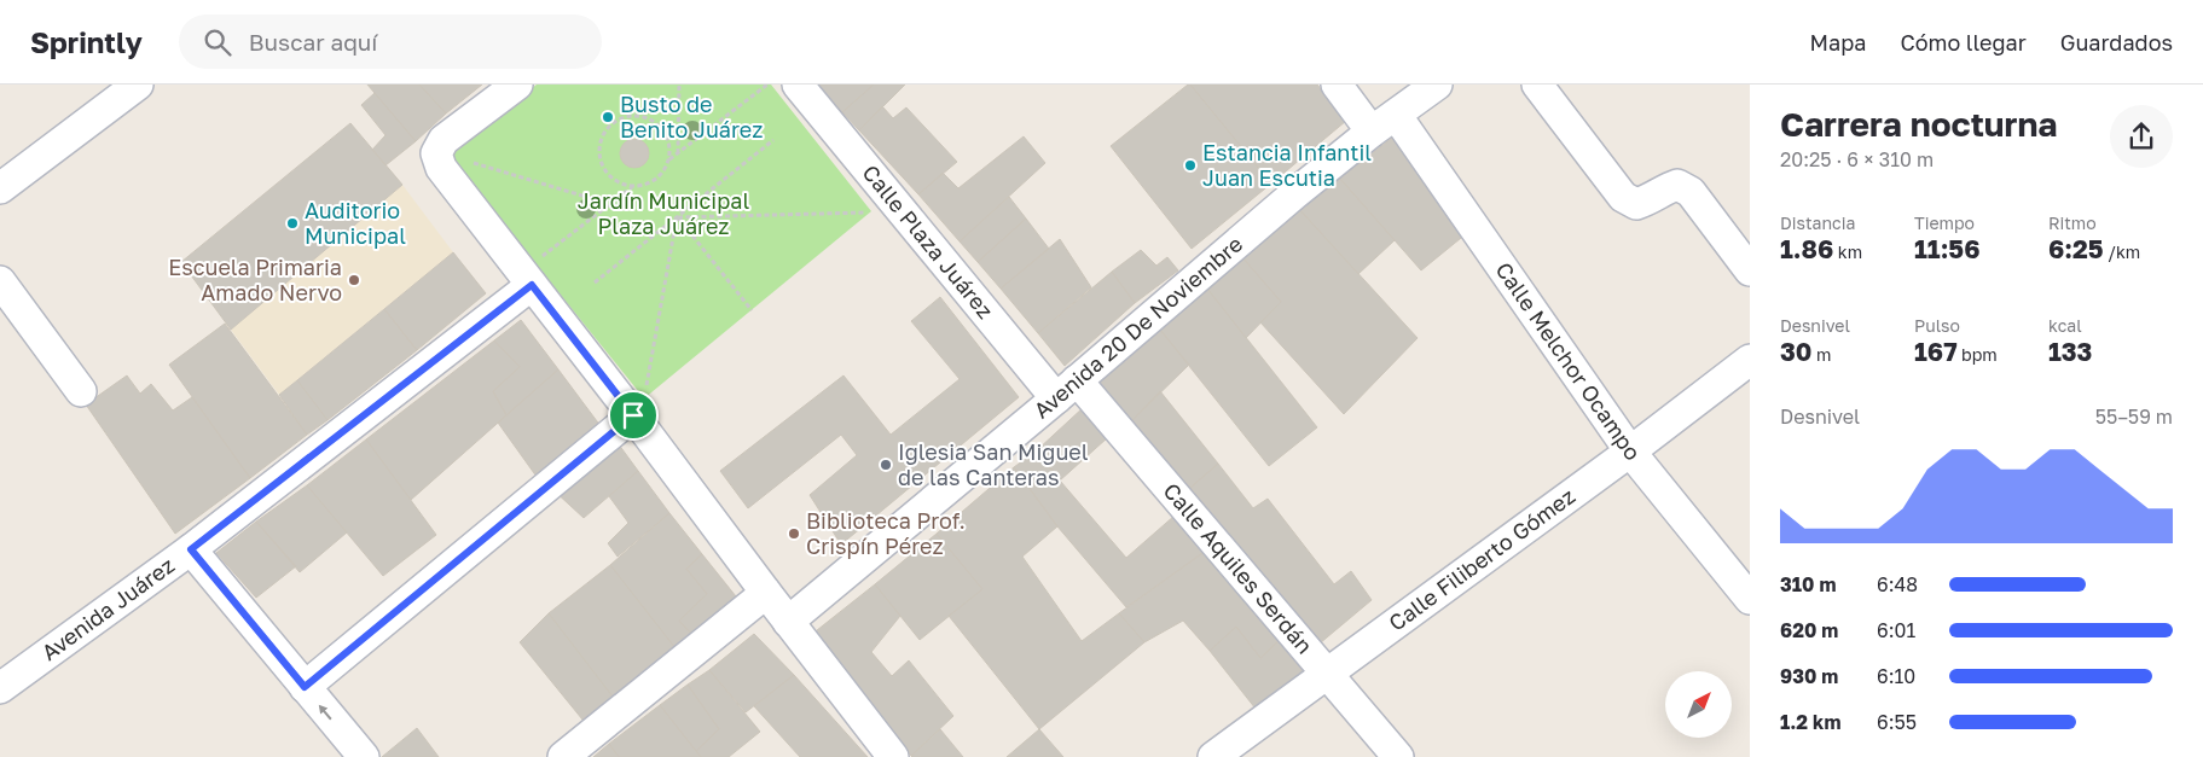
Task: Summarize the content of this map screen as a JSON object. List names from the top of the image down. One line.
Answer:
{"streets":{"street":["Calle Plaza Juárez","Avenida 20 De Noviembre","Calle Melchor Ocampo","Calle Filiberto Gómez","Calle Aquiles Serdán","Avenida Juárez"]},"crossings":[["Calle Plaza Juárez","Avenida 20 De Noviembre"],["Calle Plaza Juárez","Calle Aquiles Serdán"],["Avenida 20 De Noviembre","Calle Melchor Ocampo"],["Avenida 20 De Noviembre","Calle Aquiles Serdán"],["Calle Melchor Ocampo","Calle Filiberto Gómez"],["Calle Filiberto Gómez","Calle Aquiles Serdán"]],"parks":["Jardín Municipal Plaza Juárez"],"places":["Busto de Benito Juárez","Estancia Infantil Juan Escutia","Auditorio Municipal","Escuela Primaria Amado Nervo","Iglesia San Miguel de las Canteras","Biblioteca Prof. Crispín Pérez"],"north":"top right","page":{"header":"Sprintly","search":"Buscar aquí","nav":["Mapa","Cómo llegar","Guardados"],"heading":["Carrera nocturna","20:25 · 6 × 310 m"],"stats":[["Distancia","1.86 km"],["Tiempo","11:56"],["Ritmo","6:25 /km"],["Desnivel","30 m"],["Pulso","167 bpm"],["kcal","133"]],"chart":["Desnivel","55–59 m"],"list":[{"name":"310 m","note":"6:48"},{"name":"620 m","note":"6:01"},{"name":"930 m","note":"6:10"},{"name":"1.2 km","note":"6:55"}]}}
